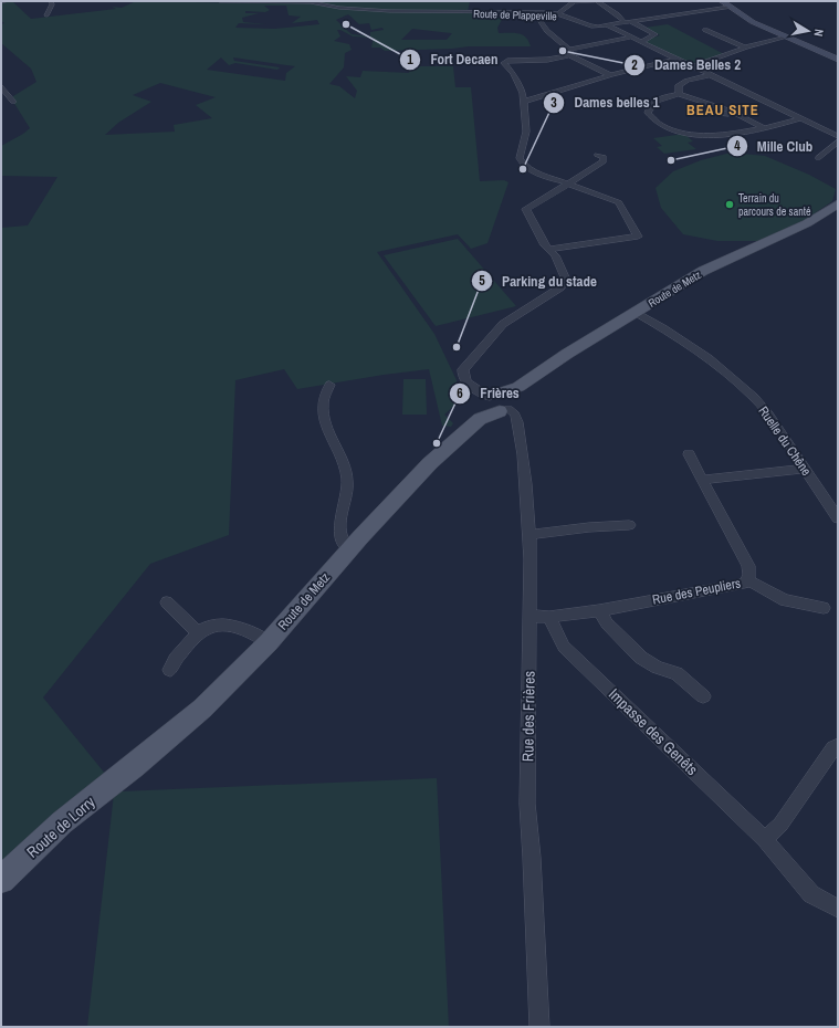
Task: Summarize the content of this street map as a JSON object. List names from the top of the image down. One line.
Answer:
{"streets":{"main road":["Route de Metz","Route de Lorry"],"street":["Route de Plappeville","Ruelle du Chêne","Rue des Peupliers","Rue des Frières","Impasse des Genêts"]},"crossings":[["Route de Metz","Ruelle du Chêne"],["Route de Metz","Rue des Frières"],["Route de Metz","Route de Lorry"],["Rue des Peupliers","Rue des Frières"],["Rue des Peupliers","Impasse des Genêts"]],"districts":["BEAU SITE"],"places":["Fort Decaen","Dames Belles 2","Mille Club","Dames belles 1","Terrain du parcours de santé","Parking du stade","Frières"],"north":"right"}
